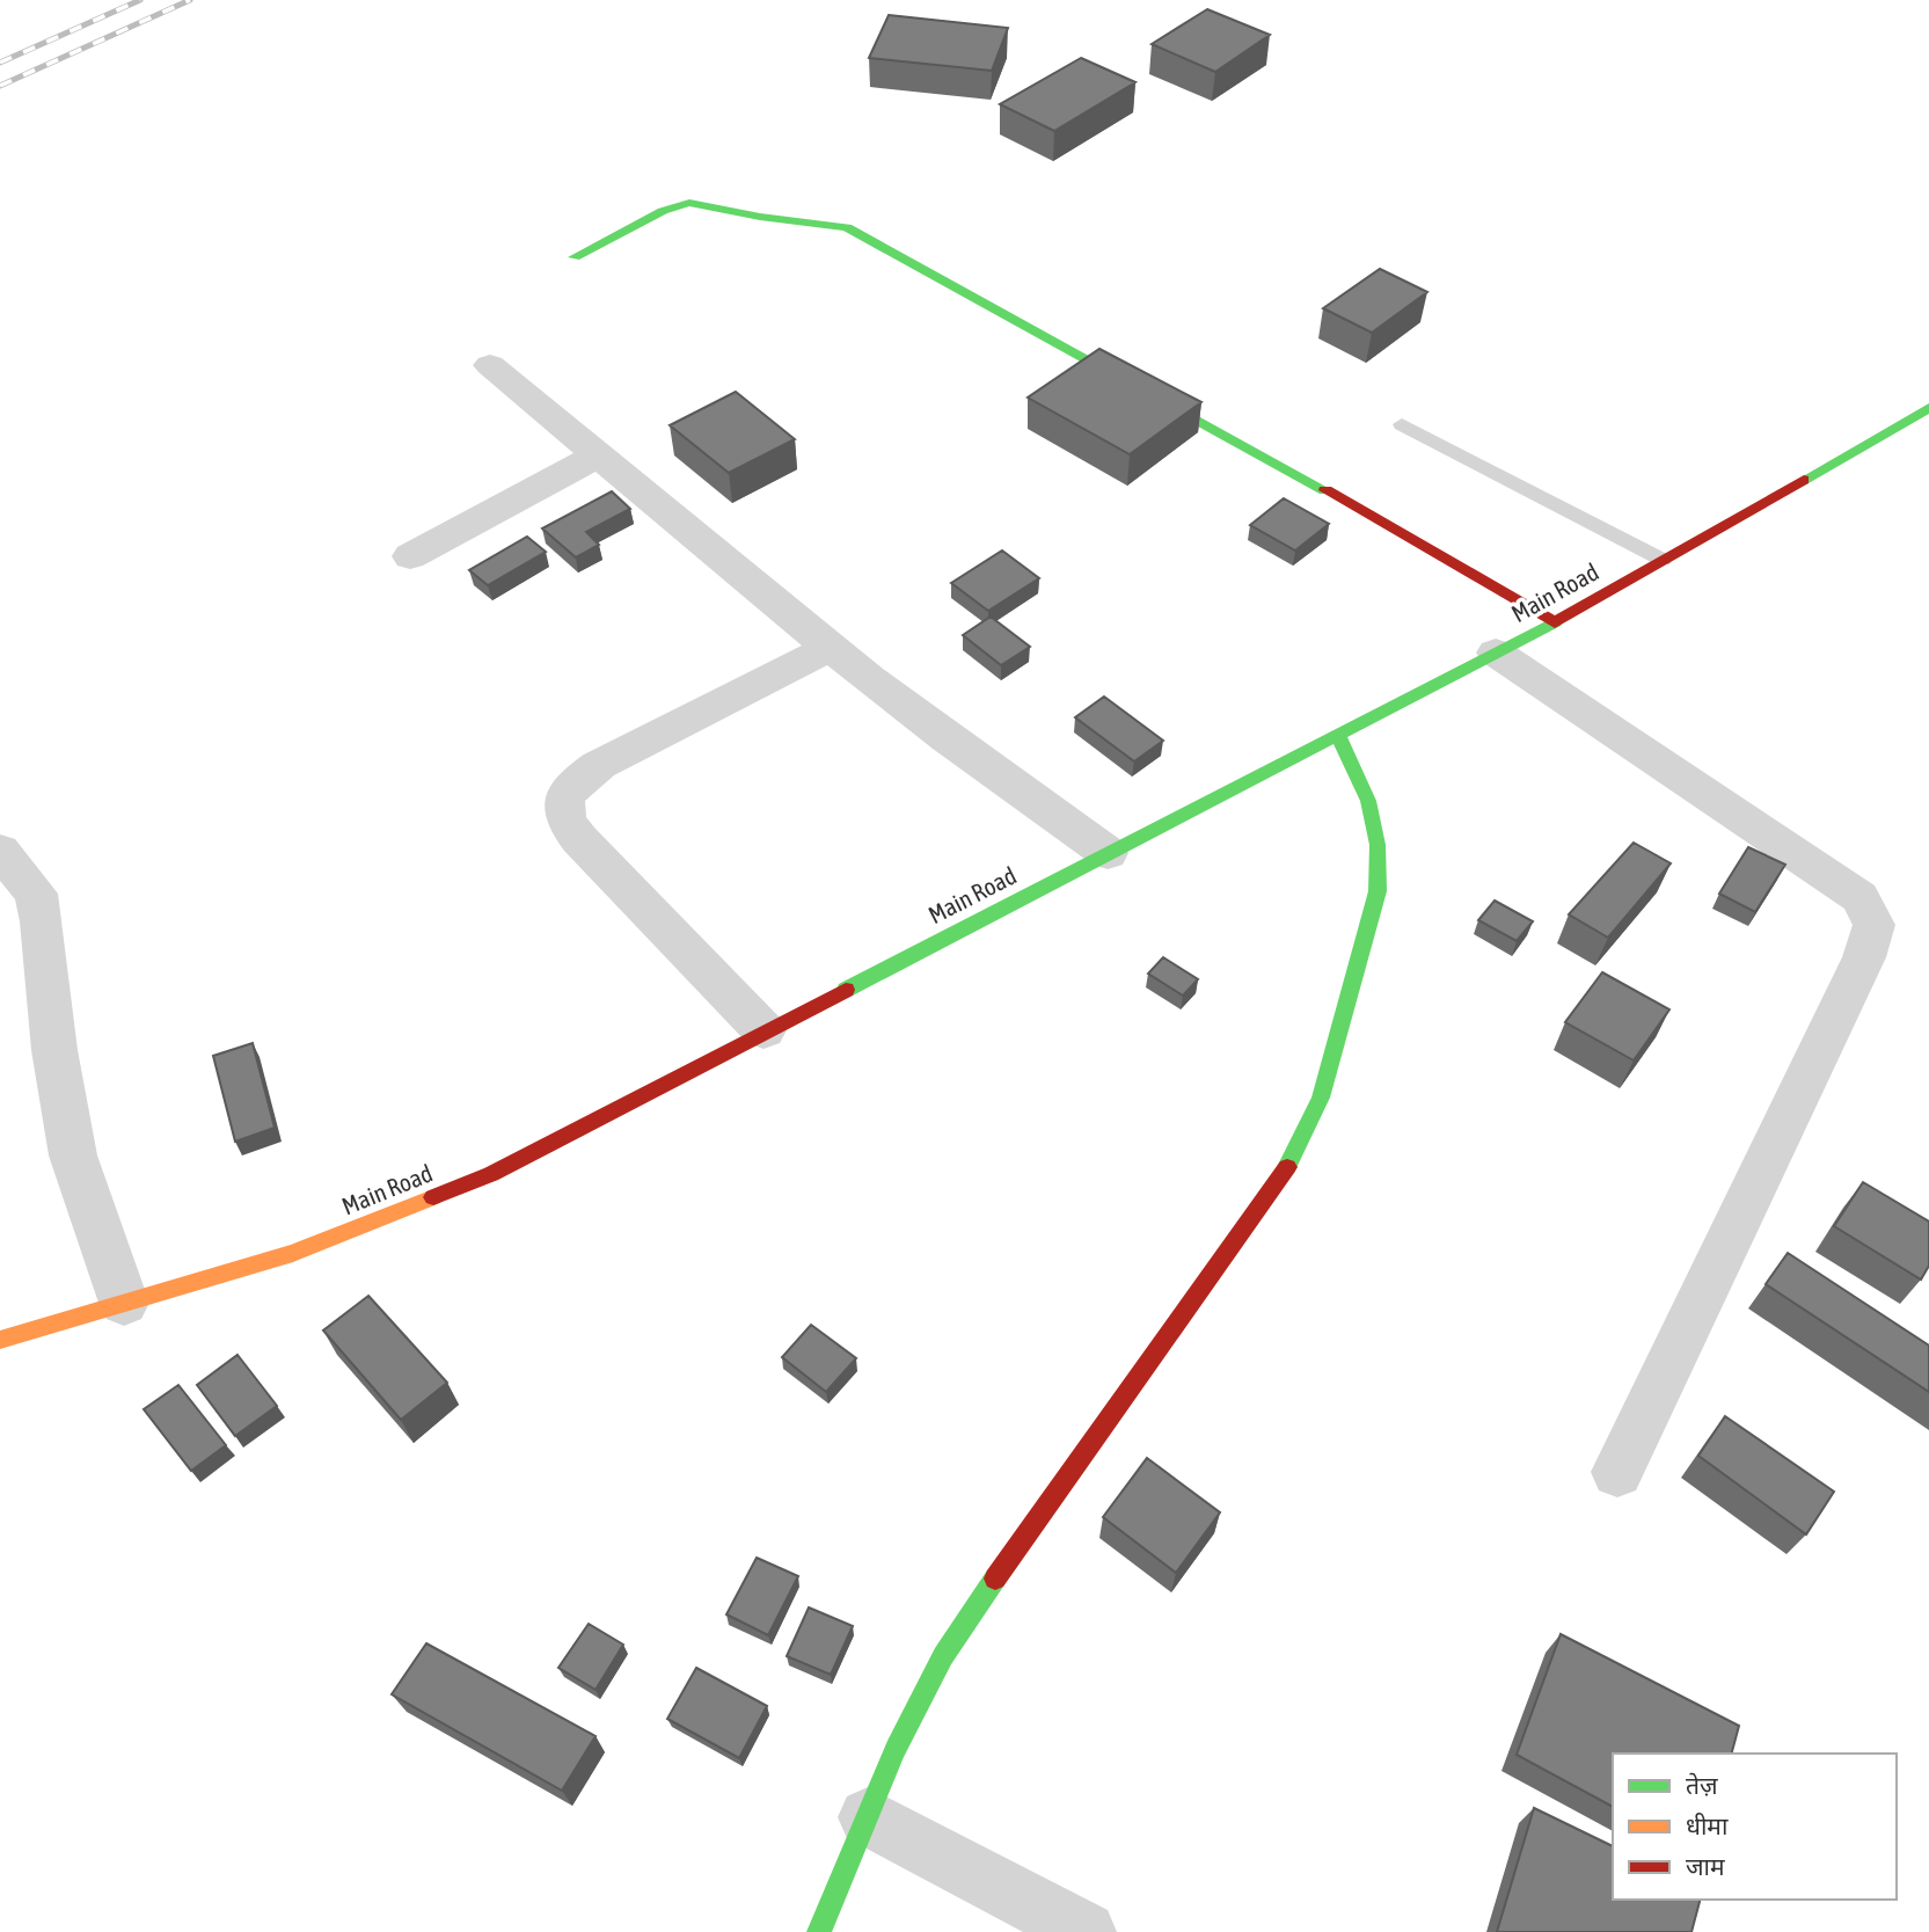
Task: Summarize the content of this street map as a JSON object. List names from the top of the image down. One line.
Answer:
{"streets":{"street":["Main Road"]},"legend":["तेज़","धीमा","जाम"]}
